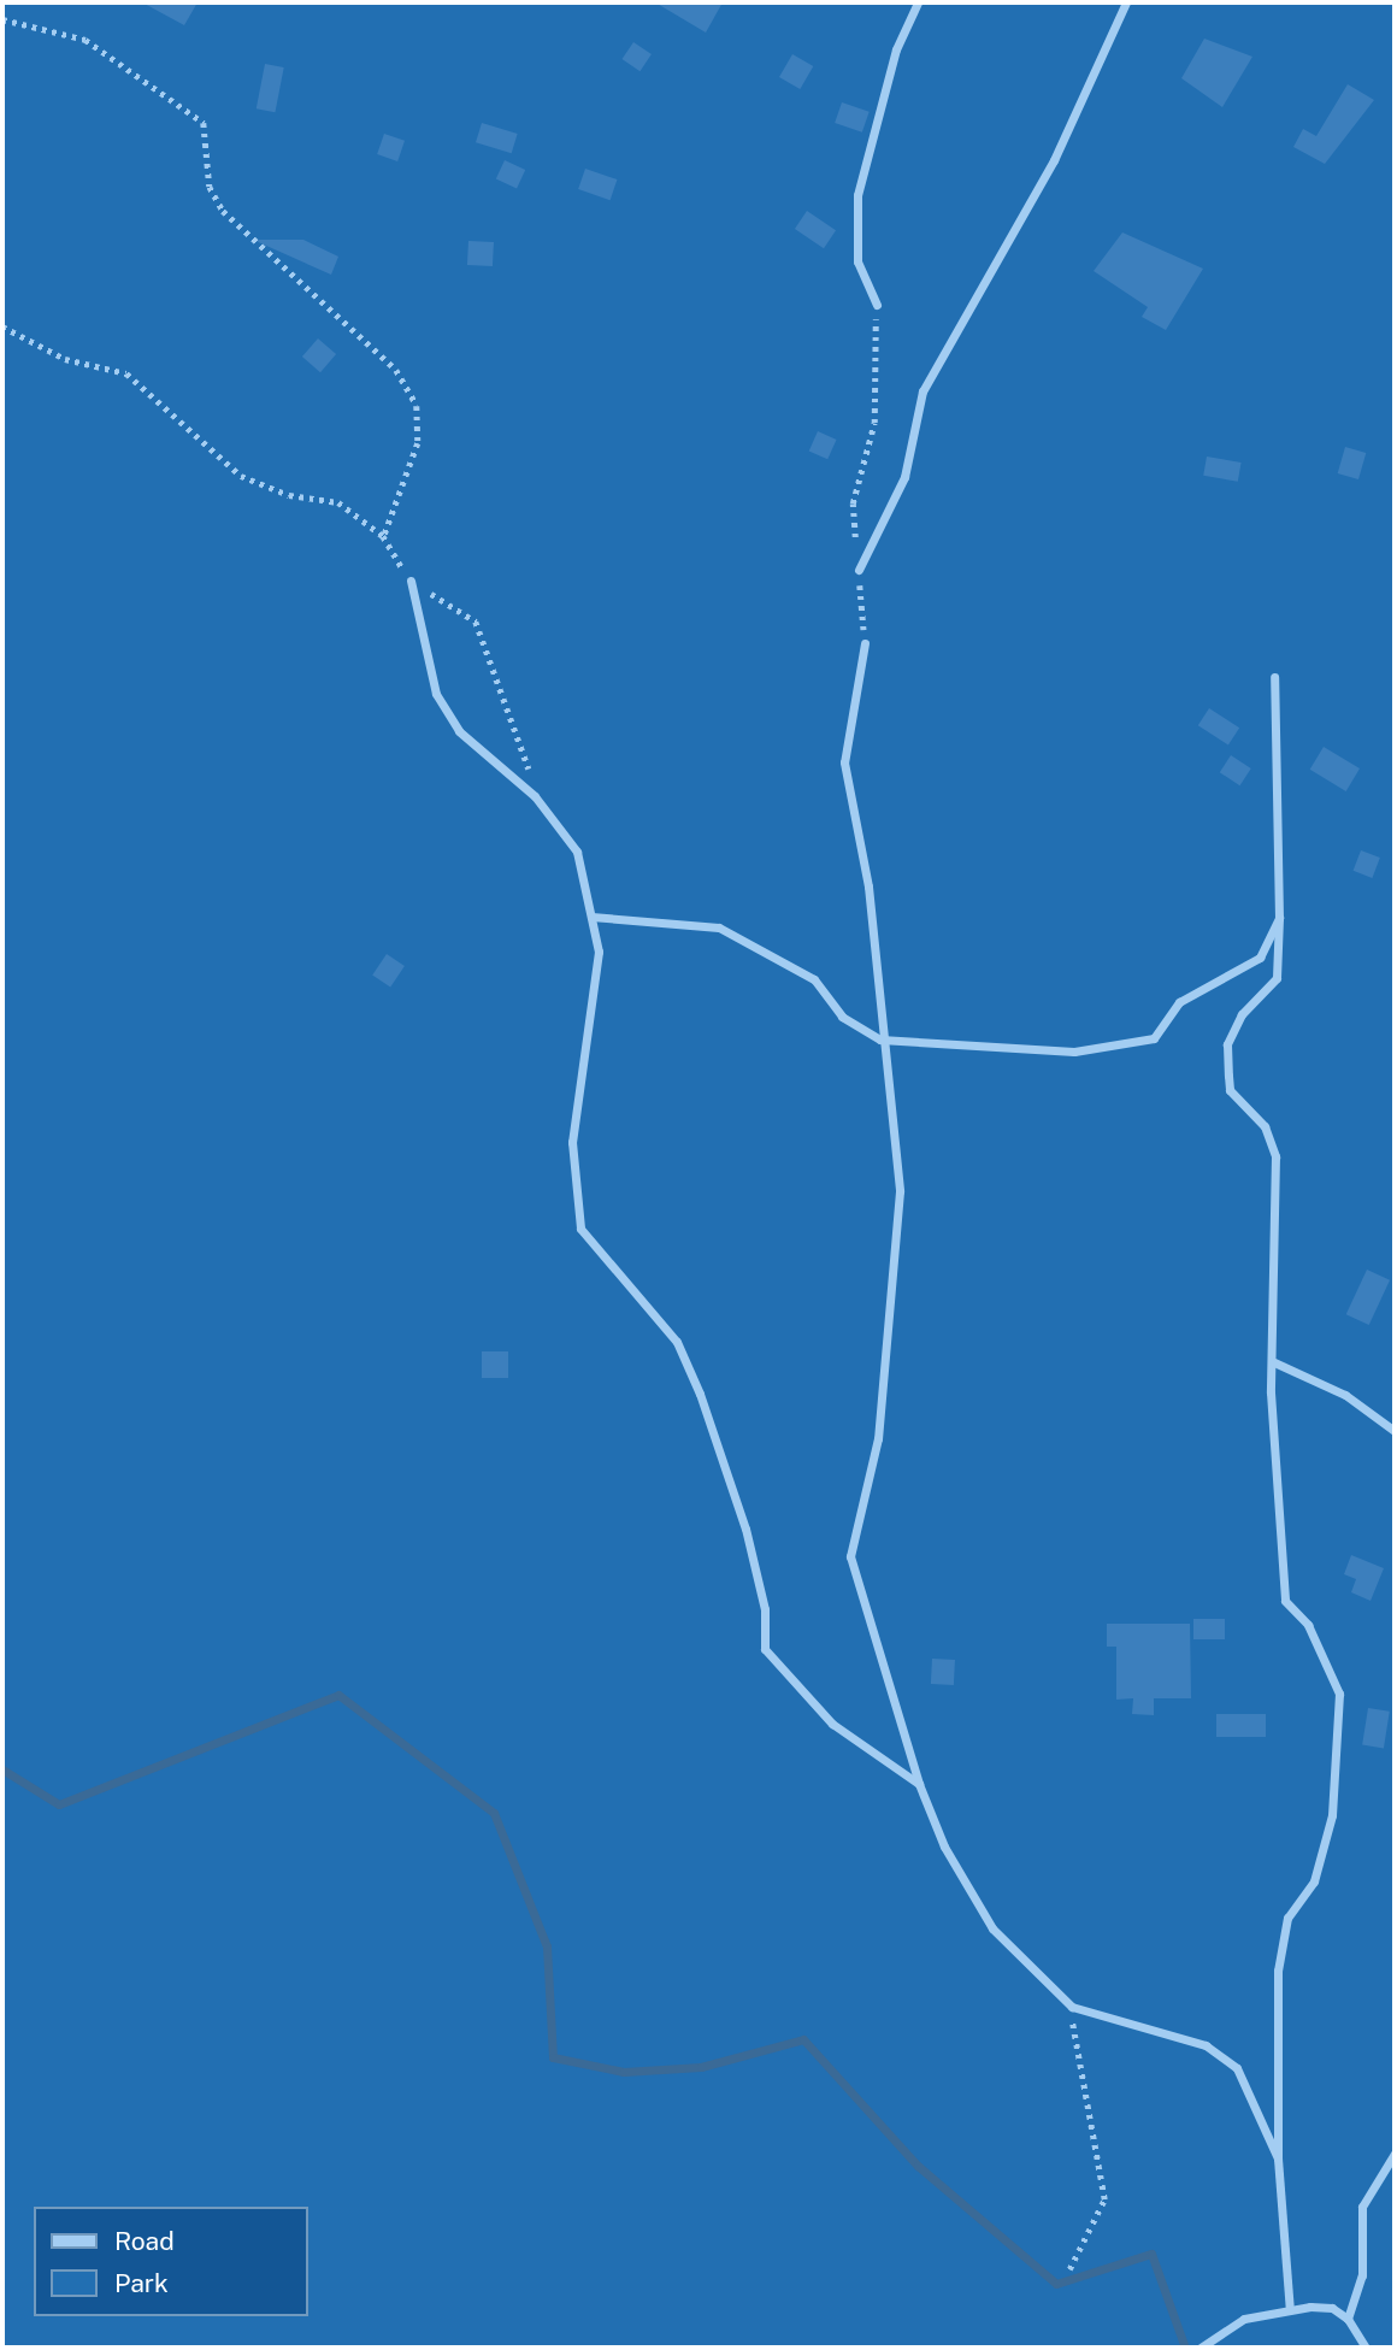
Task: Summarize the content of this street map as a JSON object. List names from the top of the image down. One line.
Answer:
{"legend":["Road","Park"]}
